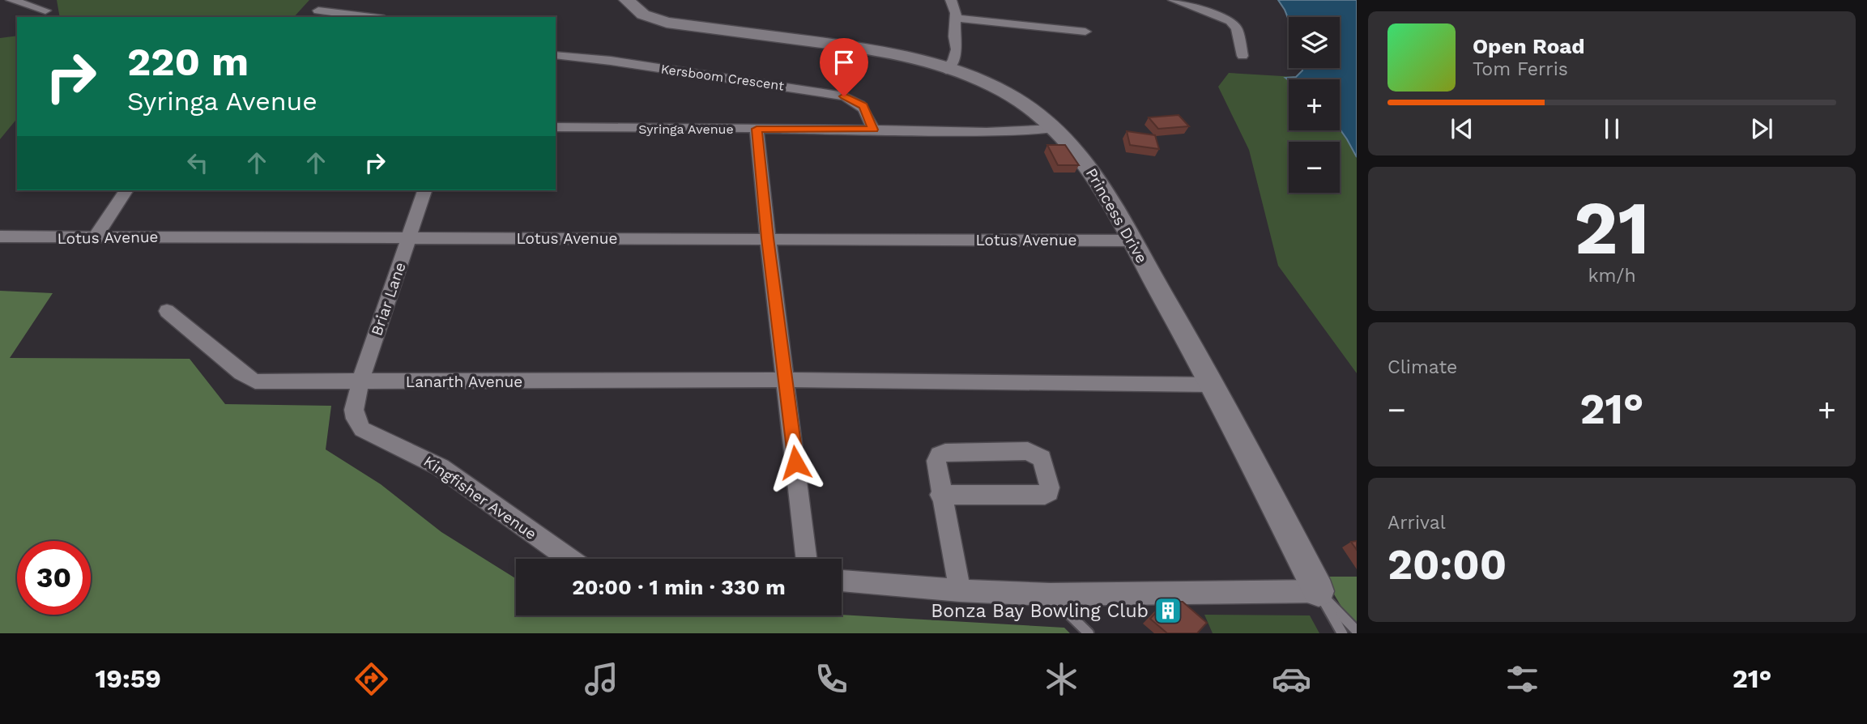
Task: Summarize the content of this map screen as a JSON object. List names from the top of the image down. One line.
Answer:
{"streets":{"street":["Kersboom Crescent","Syringa Avenue","Princess Drive","Lotus Avenue","Briar Lane","Lanarth Avenue","Kingfisher Avenue"]},"crossings":[["Kersboom Crescent","Syringa Avenue"],["Syringa Avenue","Princess Drive"],["Princess Drive","Lotus Avenue"],["Princess Drive","Lanarth Avenue"],["Lotus Avenue","Briar Lane"],["Briar Lane","Lanarth Avenue"],["Briar Lane","Kingfisher Avenue"]],"places":{"building":["Bonza Bay Bowling Club"]},"page":{"map_buttons":["+","−"],"turn":["220 m","Syringa Avenue"],"song":["Open Road","Tom Ferris"],"tile":[["21","km/h"],"Climate",["Arrival","20:00"]],"heat":["−","21°","+"],"limit":"30","trip":"20:00 · 1 min · 330 m","tabs":["19:59","21°"]}}
